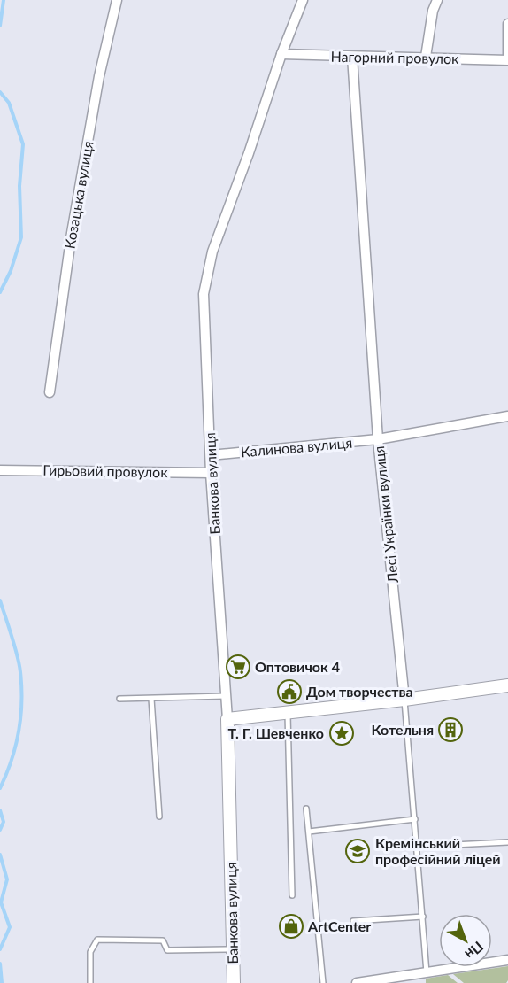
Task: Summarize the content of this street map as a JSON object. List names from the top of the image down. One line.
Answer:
{"streets":{"street":["Нагорний провулок","Козацька вулиця","Калинова вулиця","Гирьовий провулок","Банкова вулиця","Лесі Українки вулиця"]},"crossings":[["Нагорний провулок","Банкова вулиця"],["Нагорний провулок","Лесі Українки вулиця"],["Калинова вулиця","Банкова вулиця"],["Калинова вулиця","Лесі Українки вулиця"],["Гирьовий провулок","Банкова вулиця"]],"places":{"supermarket":["Оптовичок 4"],"public building":["Дом творчества"],"building":["Котельня"],"place":["Т. Г. Шевченко"],"school or university":["Кремінський професійний ліцей"],"shop":["ArtCenter"]},"north":"bottom right"}
